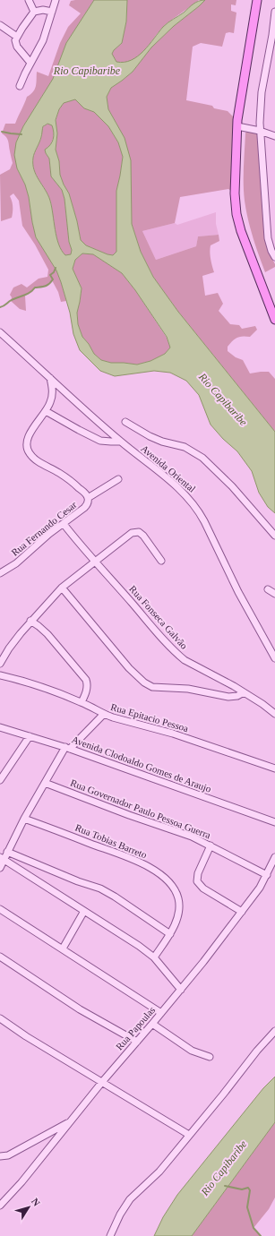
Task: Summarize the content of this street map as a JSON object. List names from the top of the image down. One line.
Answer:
{"streets":{"street":["Avenida Oriental","Rua Fernando Cesar","Rua Fonseca Galvão","Rua Epitacio Pessoa","Avenida Clodoaldo Gomes de Araujo","Rua Governador Paulo Pessoa Guerra","Rua Tobias Barreto","Rua Papoulas"]},"crossings":[["Avenida Oriental","Rua Fernando Cesar"],["Rua Fernando Cesar","Rua Fonseca Galvão"],["Rua Governador Paulo Pessoa Guerra","Rua Papoulas"]],"water":["Rio Capibaribe"],"north":"top right"}
